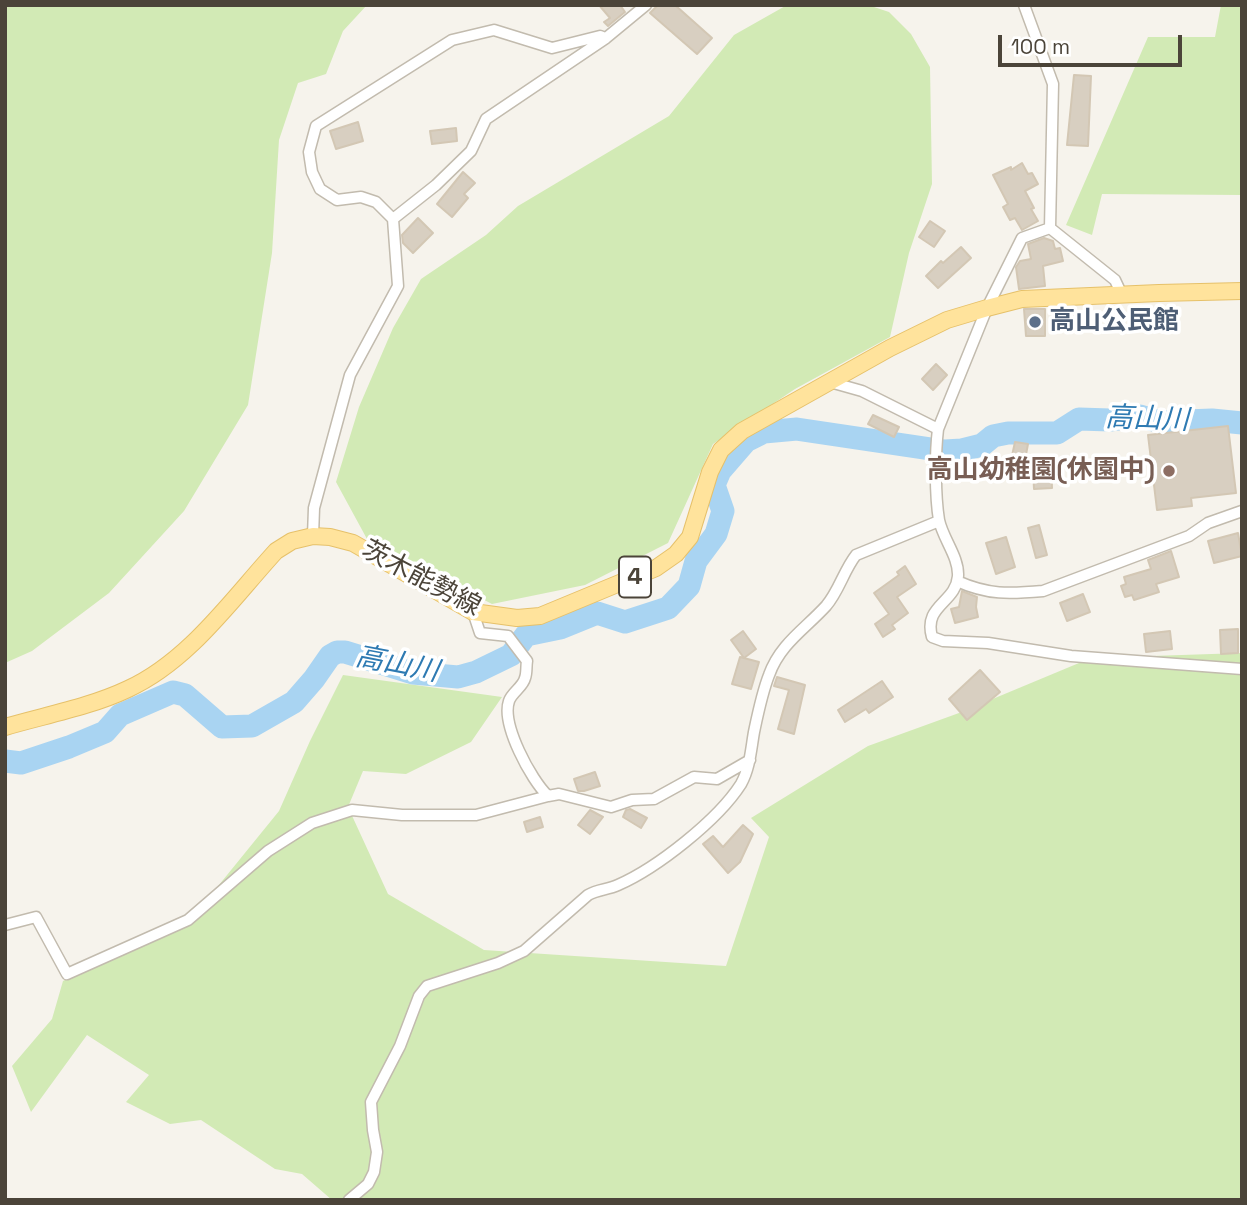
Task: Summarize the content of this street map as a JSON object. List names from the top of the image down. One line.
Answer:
{"streets":{"main road":["4","茨木能勢線"]},"water":["高山川"],"places":["高山公民館","高山幼稚園(休園中)"],"scale_bar":"100 m"}
